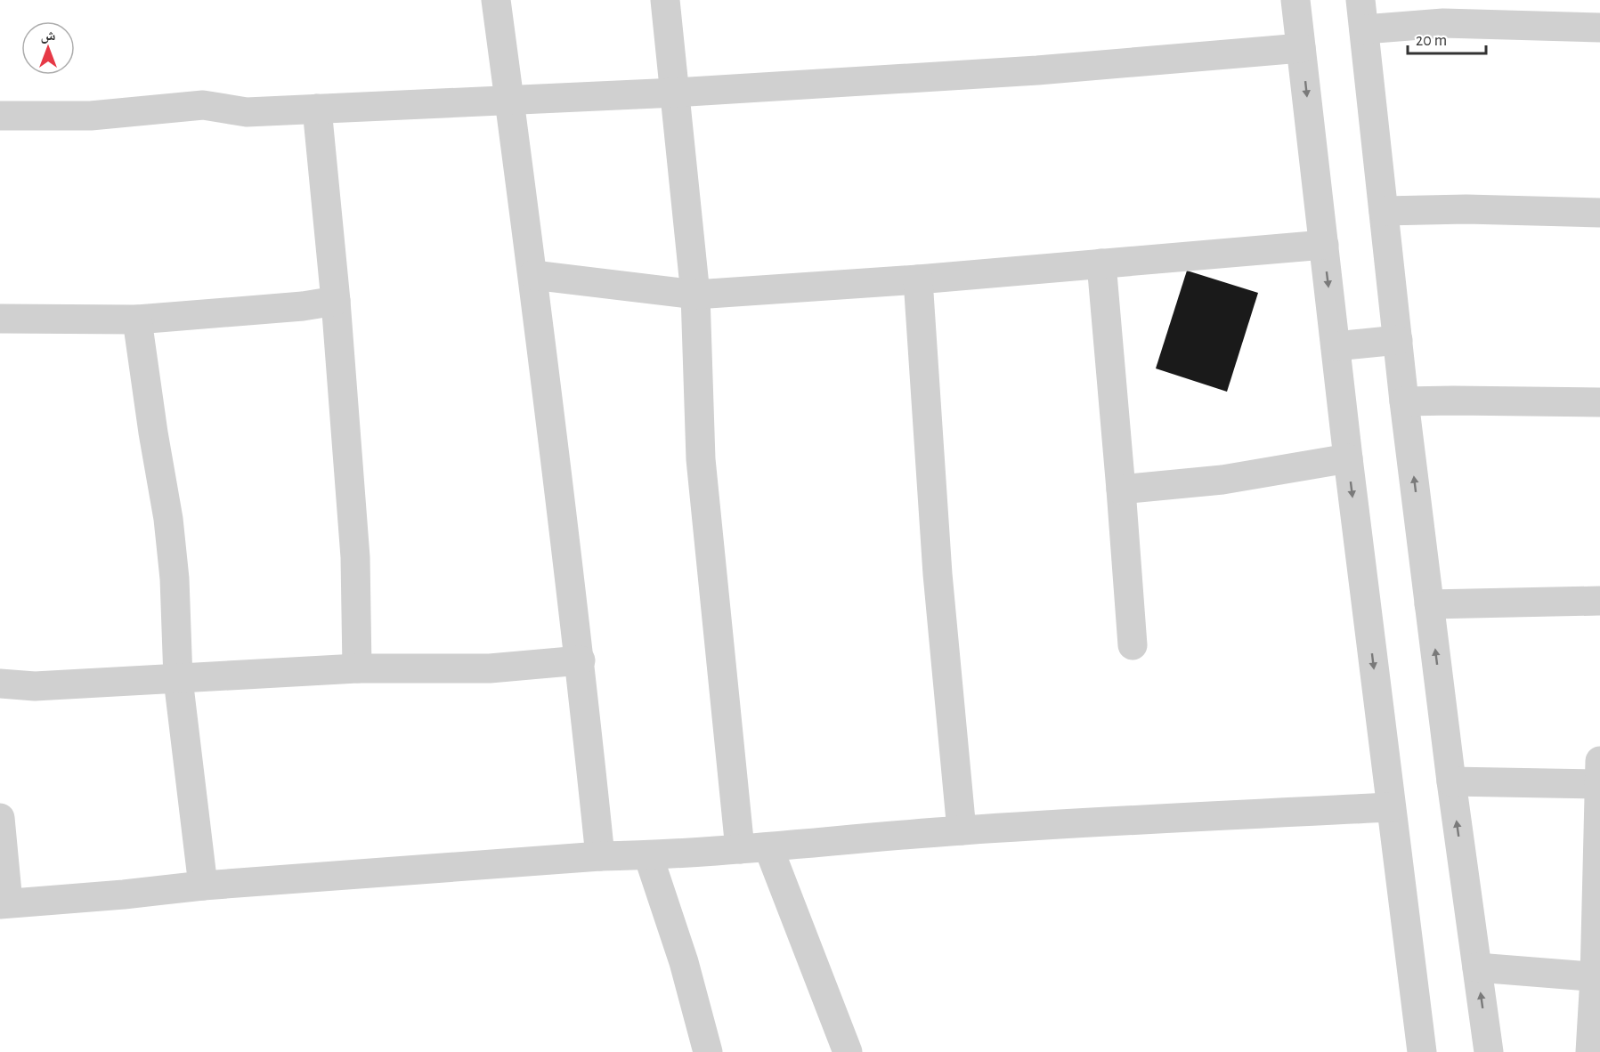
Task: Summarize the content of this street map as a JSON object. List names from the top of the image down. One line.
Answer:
{"scale_bar":"20 m","north":"top"}
